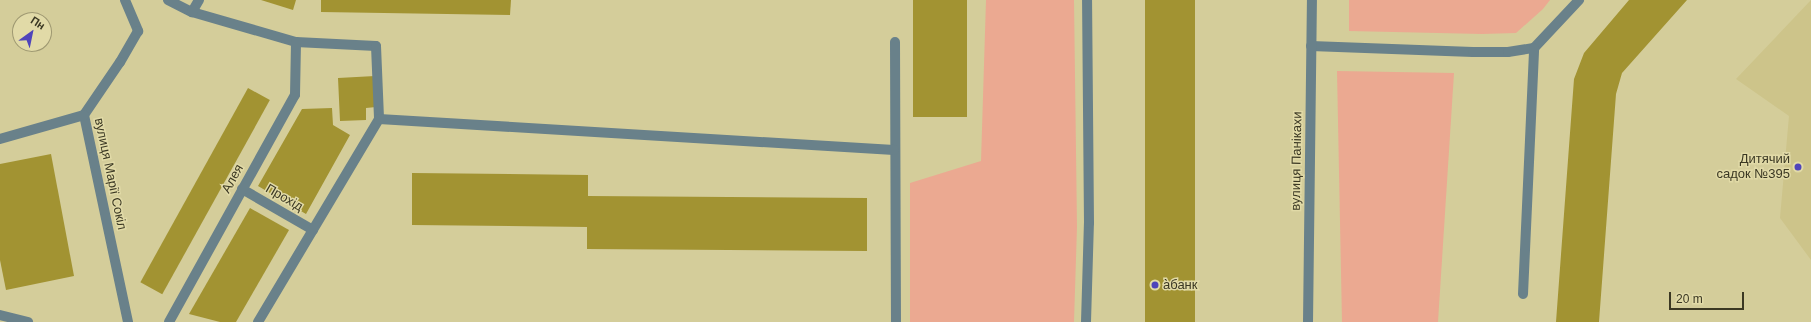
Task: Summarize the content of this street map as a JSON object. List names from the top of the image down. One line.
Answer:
{"streets":{"street":["вулиця Панікахи","вулиця Марії Сокіл","Алея","Прохід"]},"crossings":[["Алея","Прохід"]],"places":["Дитячий садок №395","а̀банк"],"scale_bar":"20 m","north":"top right"}
